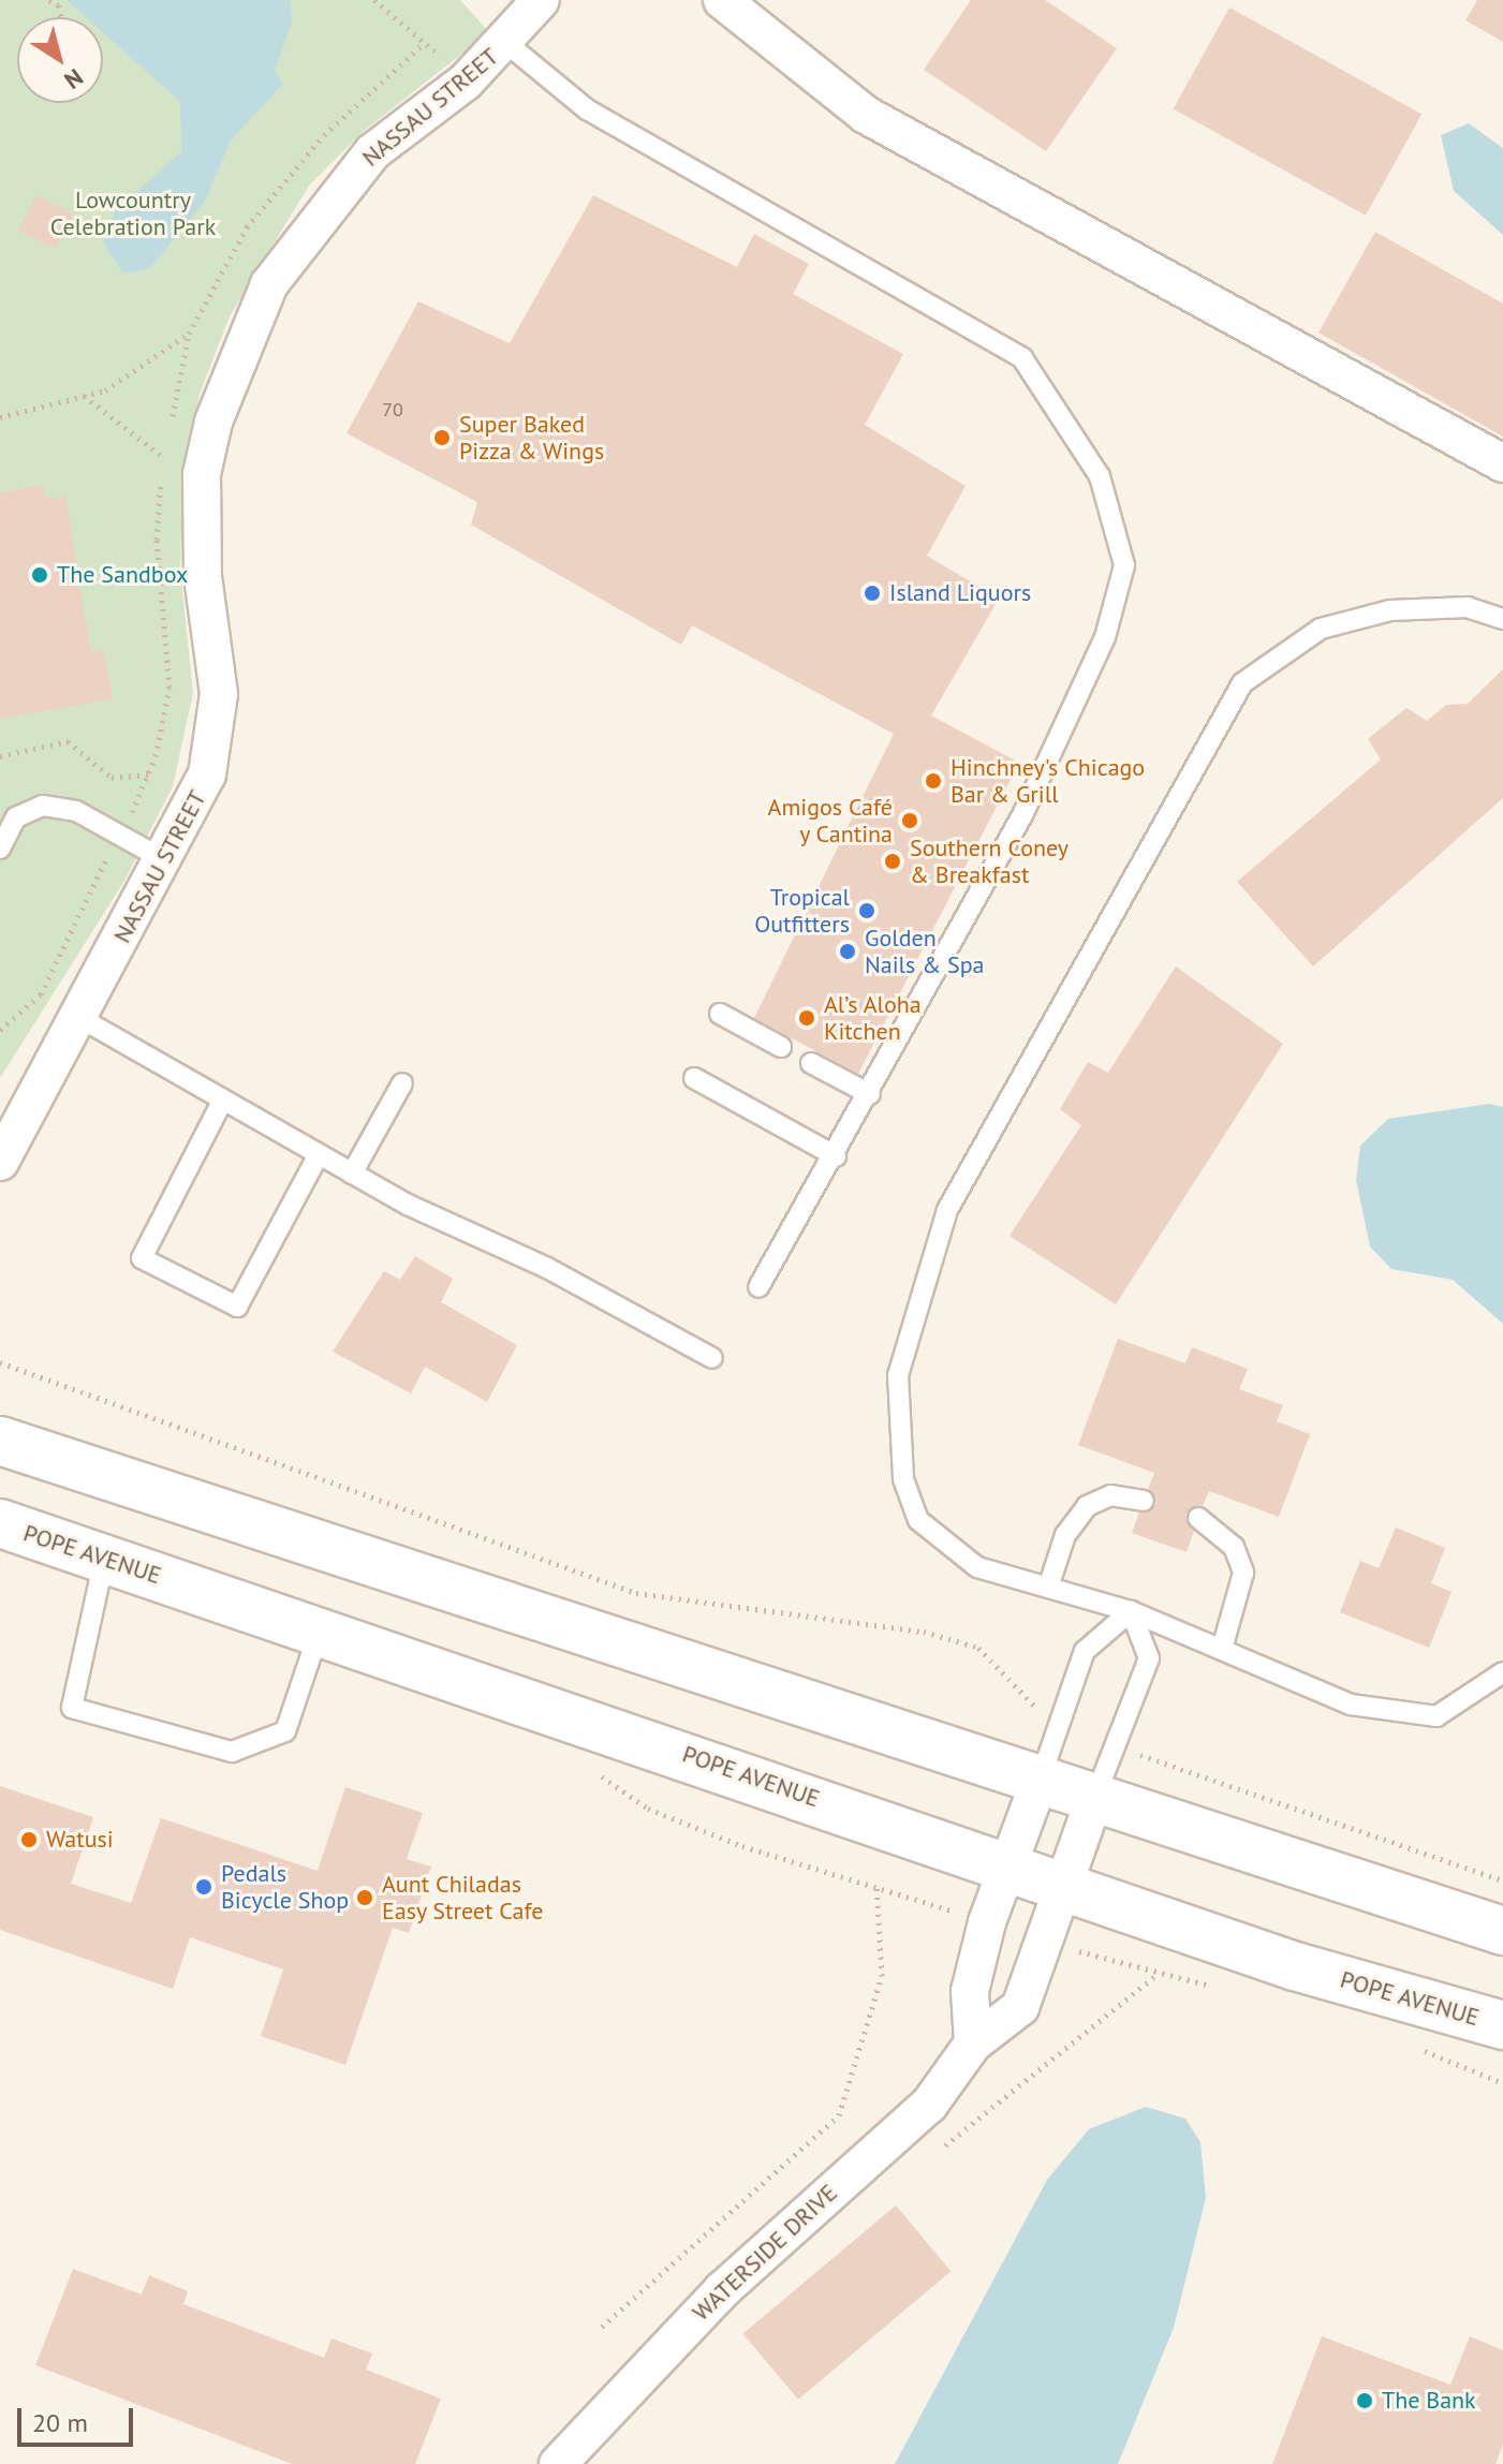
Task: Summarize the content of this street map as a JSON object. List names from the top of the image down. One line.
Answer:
{"streets":{"main road":["POPE AVENUE"],"street":["NASSAU STREET","WATERSIDE DRIVE"]},"crossings":[["POPE AVENUE","WATERSIDE DRIVE"]],"parks":["Lowcountry Celebration Park"],"places":["Super Baked Pizza & Wings","The Sandbox","Island Liquors","Hinchney's Chicago Bar & Grill","Amigos Café y Cantina","Southern Coney & Breakfast","Tropical Outfitters","Golden Nails & Spa","Al’s Aloha Kitchen","Watusi","Pedals Bicycle Shop","Aunt Chiladas Easy Street Cafe","The Bank"],"house_numbers":["70"],"scale_bar":"20 m","north":"bottom right"}
